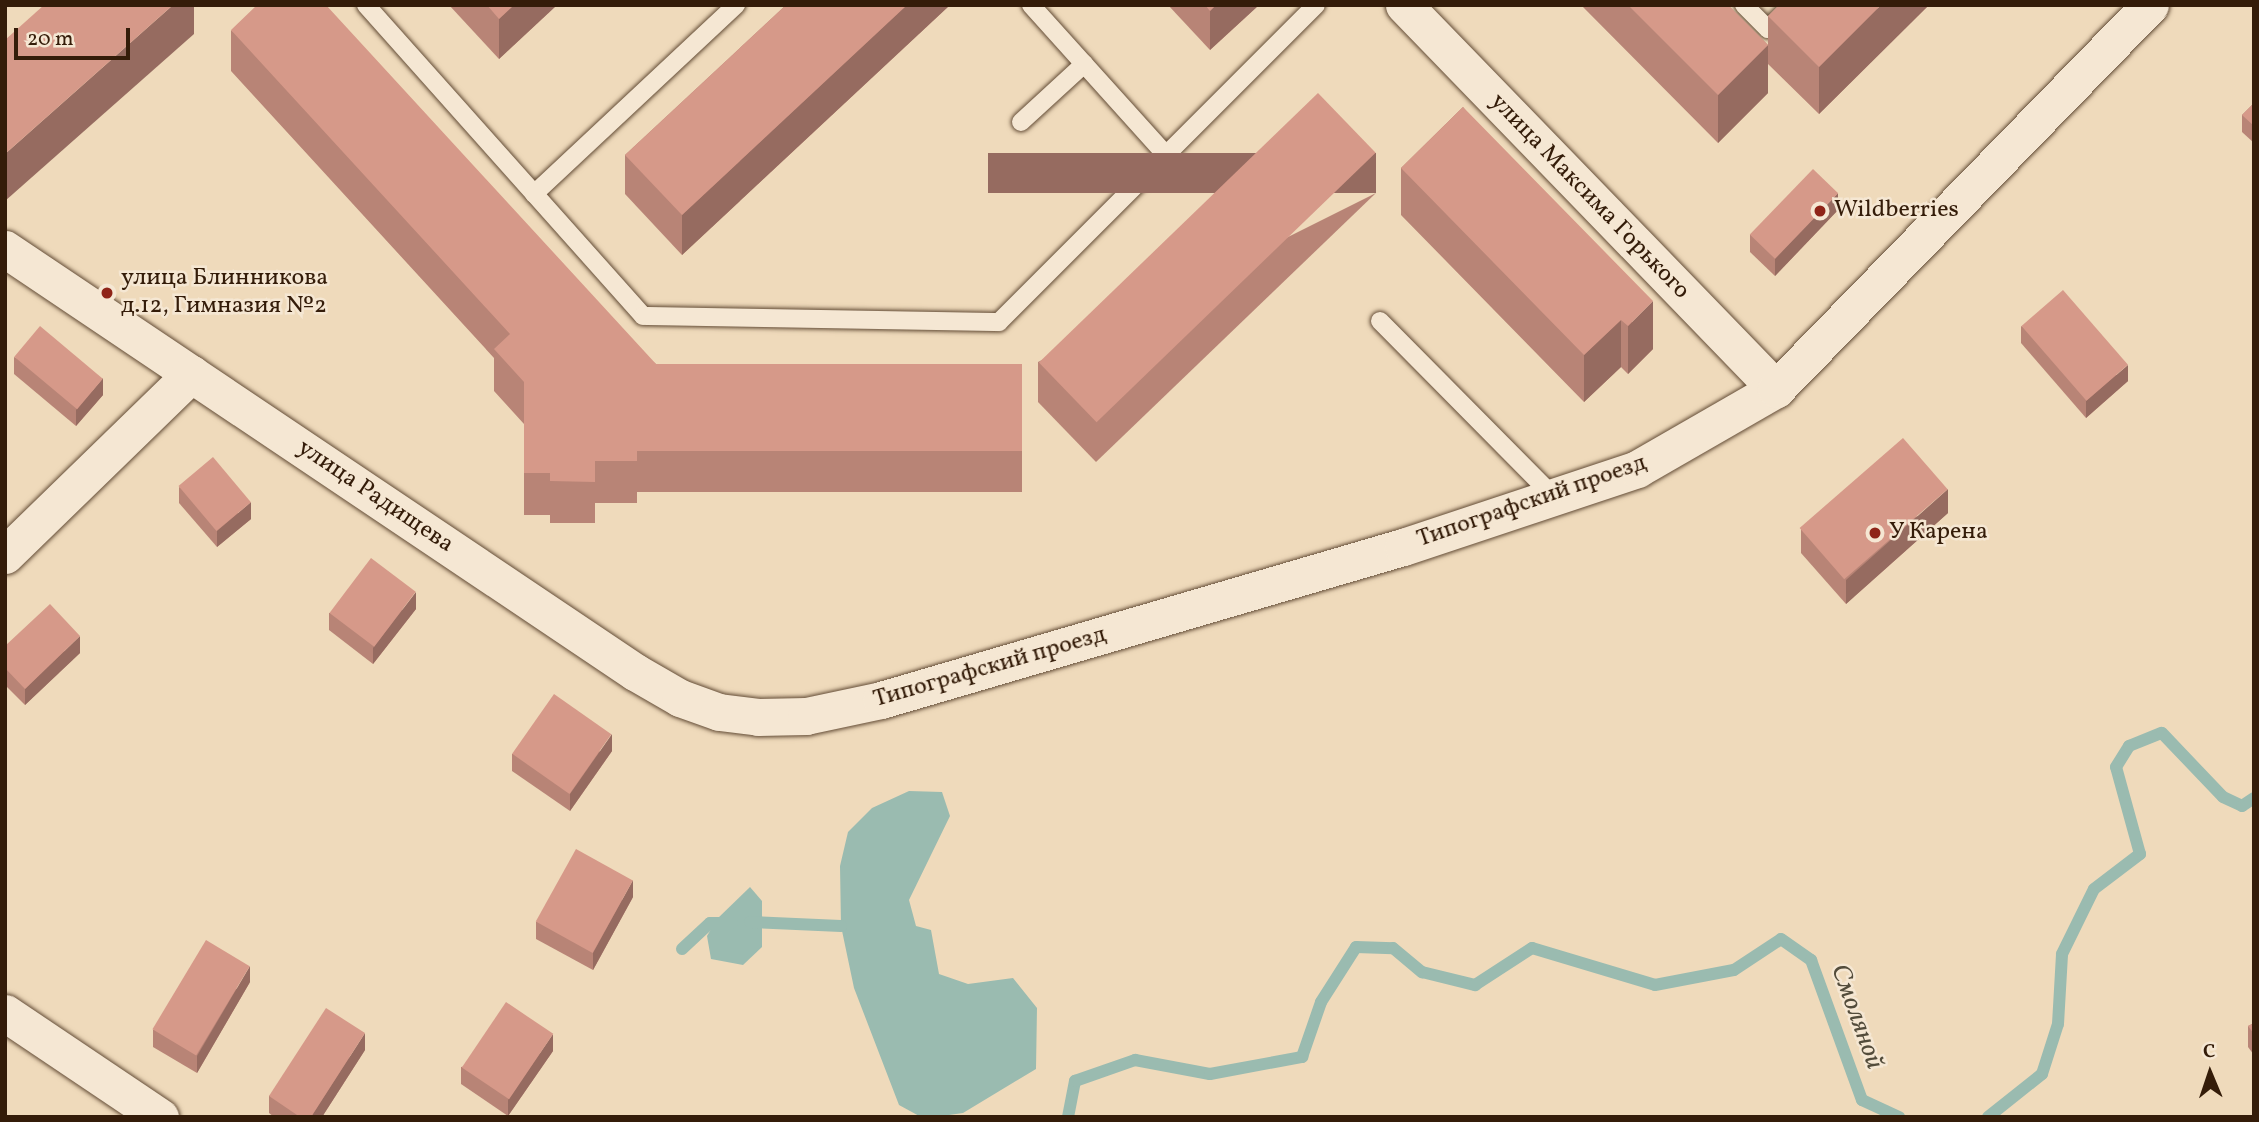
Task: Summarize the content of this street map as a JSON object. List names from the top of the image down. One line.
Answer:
{"streets":{"street":["улица Максима Горького","улица Радищева","Типографский проезд"]},"crossings":[["улица Максима Горького","Типографский проезд"],["улица Радищева","Типографский проезд"]],"water":["Смоляной"],"places":["Wildberries","улица Блинникова д.12, Гимназия №2","У Карена"],"scale_bar":"20 m","north":"top"}
